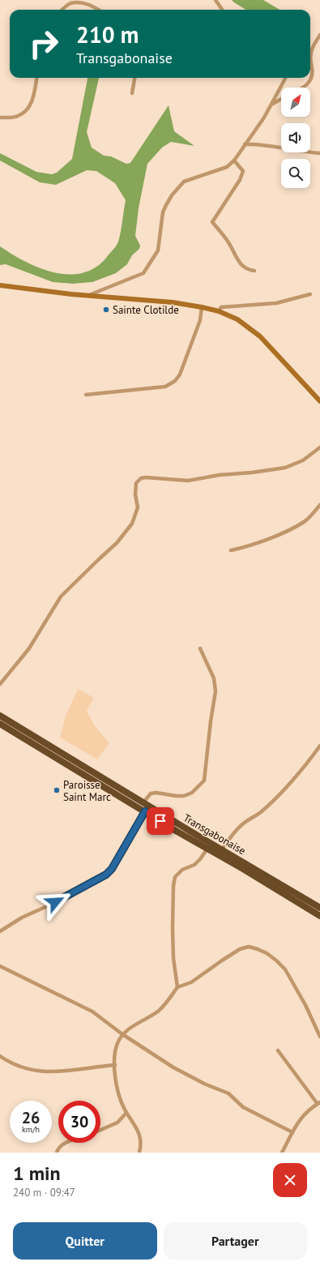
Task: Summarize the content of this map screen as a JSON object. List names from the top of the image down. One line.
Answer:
{"streets":{"highway":["Transgabonaise"]},"places":["Sainte Clotilde","Paroisse Saint Marc"],"north":"top right","page":{"turn":["210 m","Transgabonaise"],"speed":"26 km/h","limit":"30","heading":["1 min","240 m · 09:47"],"buttons":["Quitter","Partager"]}}
